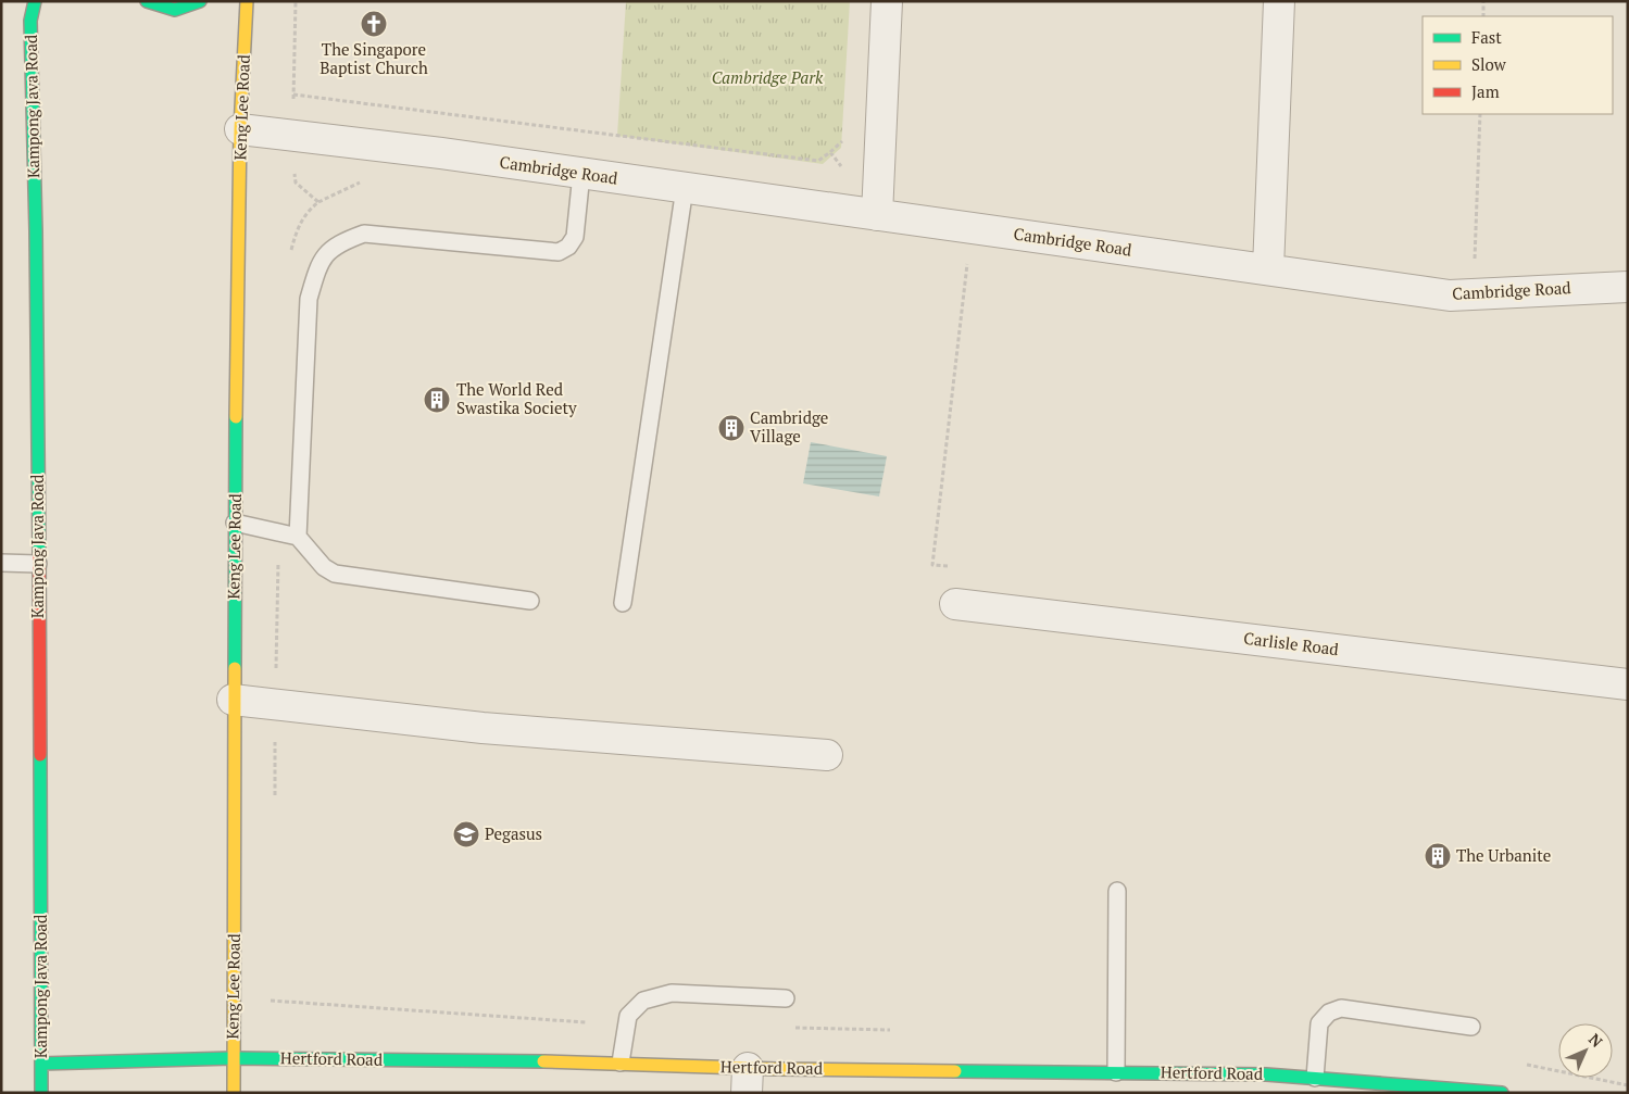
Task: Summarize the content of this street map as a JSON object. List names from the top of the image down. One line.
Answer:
{"streets":{"main road":["Kampong Java Road","Keng Lee Road","Hertford Road"],"street":["Cambridge Road","Carlisle Road"]},"crossings":[["Kampong Java Road","Hertford Road"],["Keng Lee Road","Cambridge Road"],["Keng Lee Road","Hertford Road"]],"parks":["Cambridge Park"],"places":{"church":["The Singapore Baptist Church"],"building":["The World Red Swastika Society","Cambridge Village","The Urbanite"],"school or university":["Pegasus"]},"legend":["Fast","Slow","Jam"],"north":"top right"}
